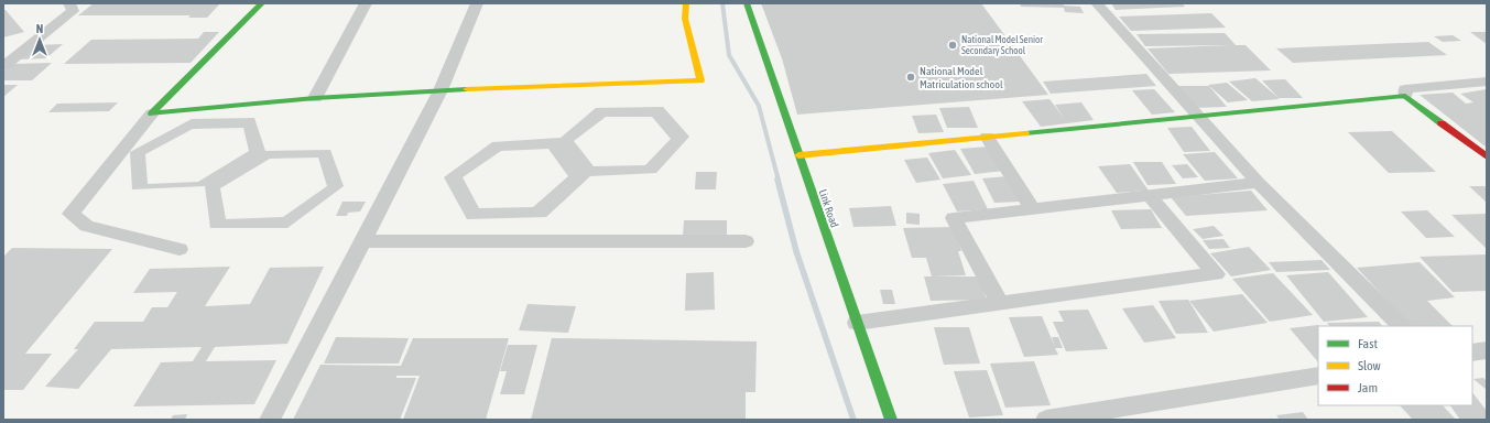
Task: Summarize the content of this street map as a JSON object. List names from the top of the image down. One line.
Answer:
{"streets":{"street":["Link Road"]},"places":["National Model Senior Secondary School","National Model Matriculation school"],"legend":["Fast","Slow","Jam"],"north":"top"}
